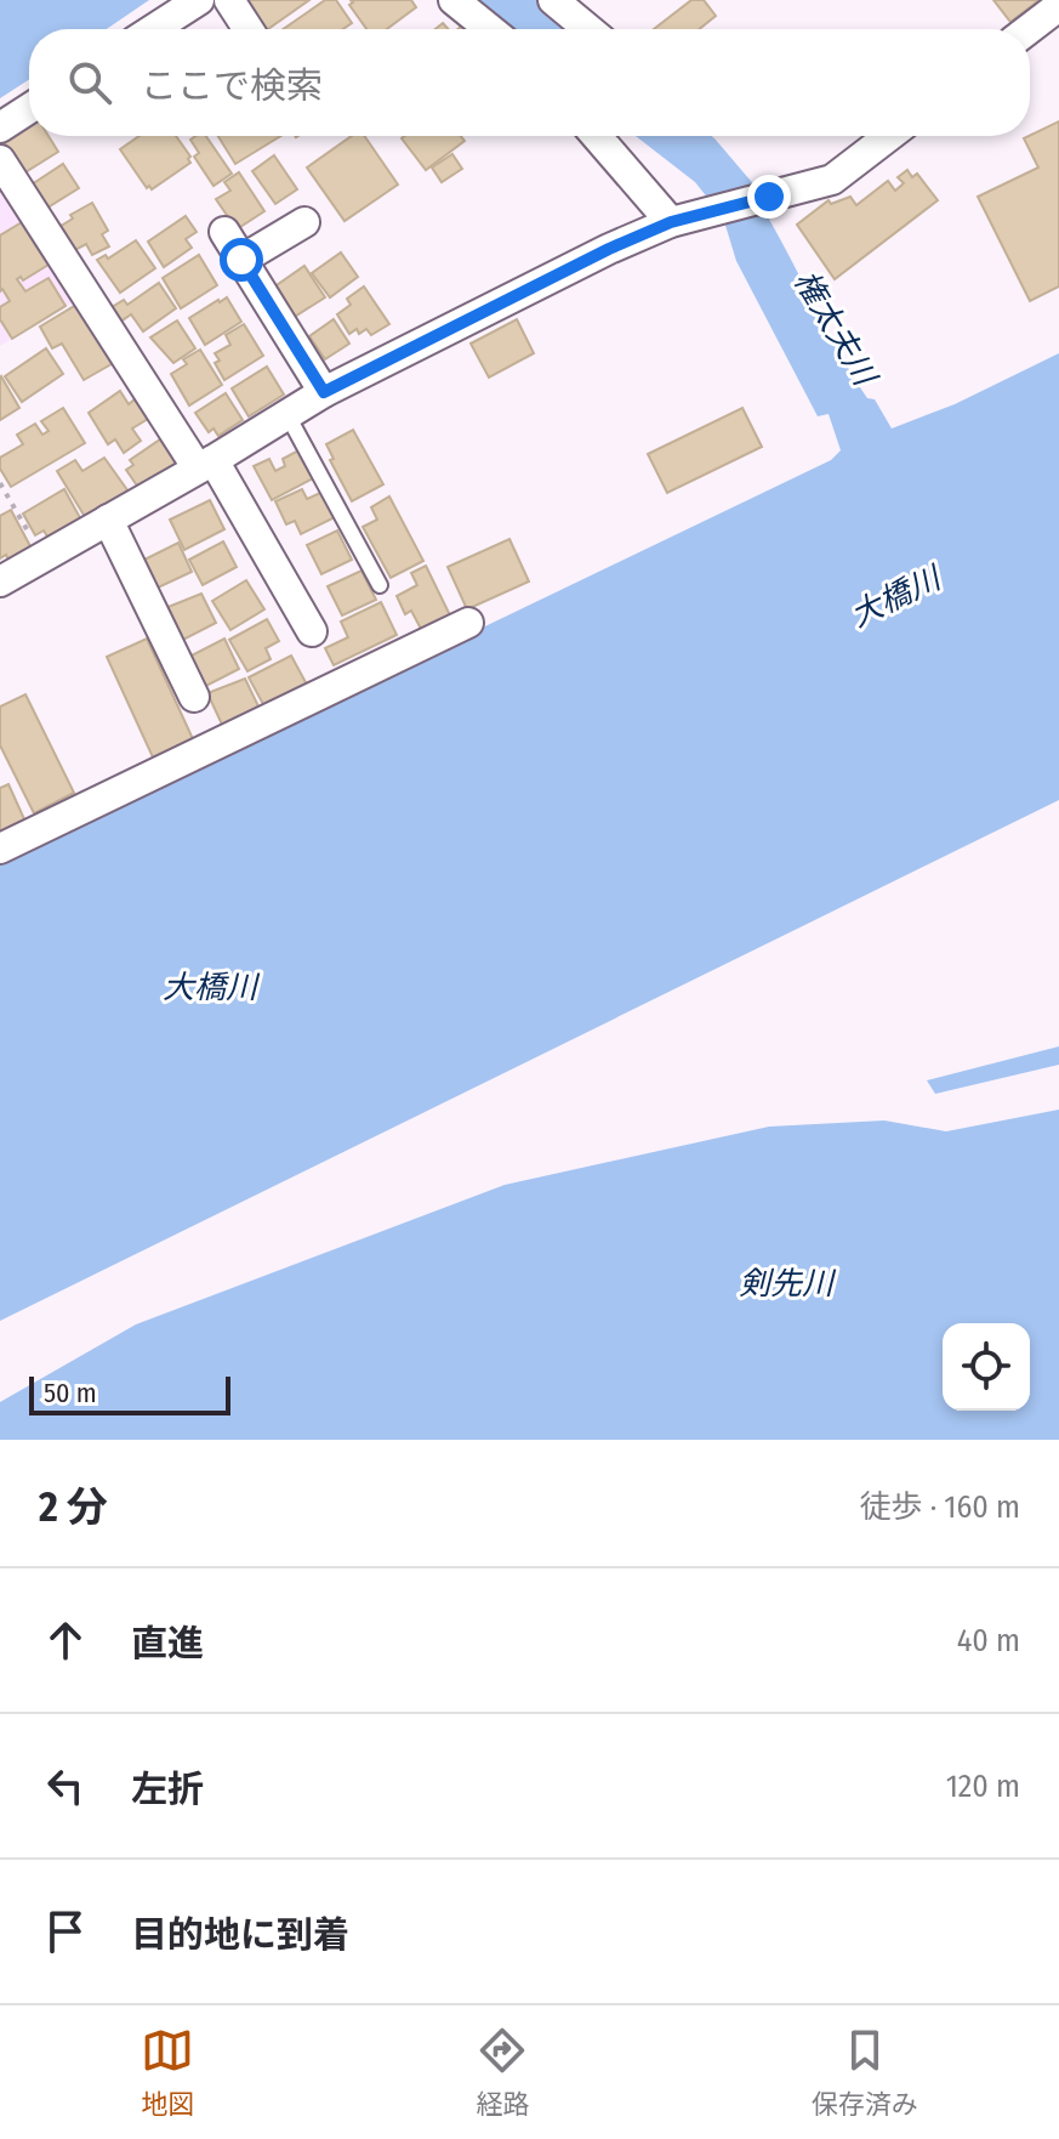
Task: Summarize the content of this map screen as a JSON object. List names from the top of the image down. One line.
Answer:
{"water":["権太夫川","大橋川","剣先川"],"scale_bar":"50 m","page":{"search":"ここで検索","scale":"50 m","heading":["2 分","徒歩 · 160 m"],"list":[["直進","40 m"],["左折","120 m"],"目的地に到着"],"nav":["地図","経路","保存済み"]}}
